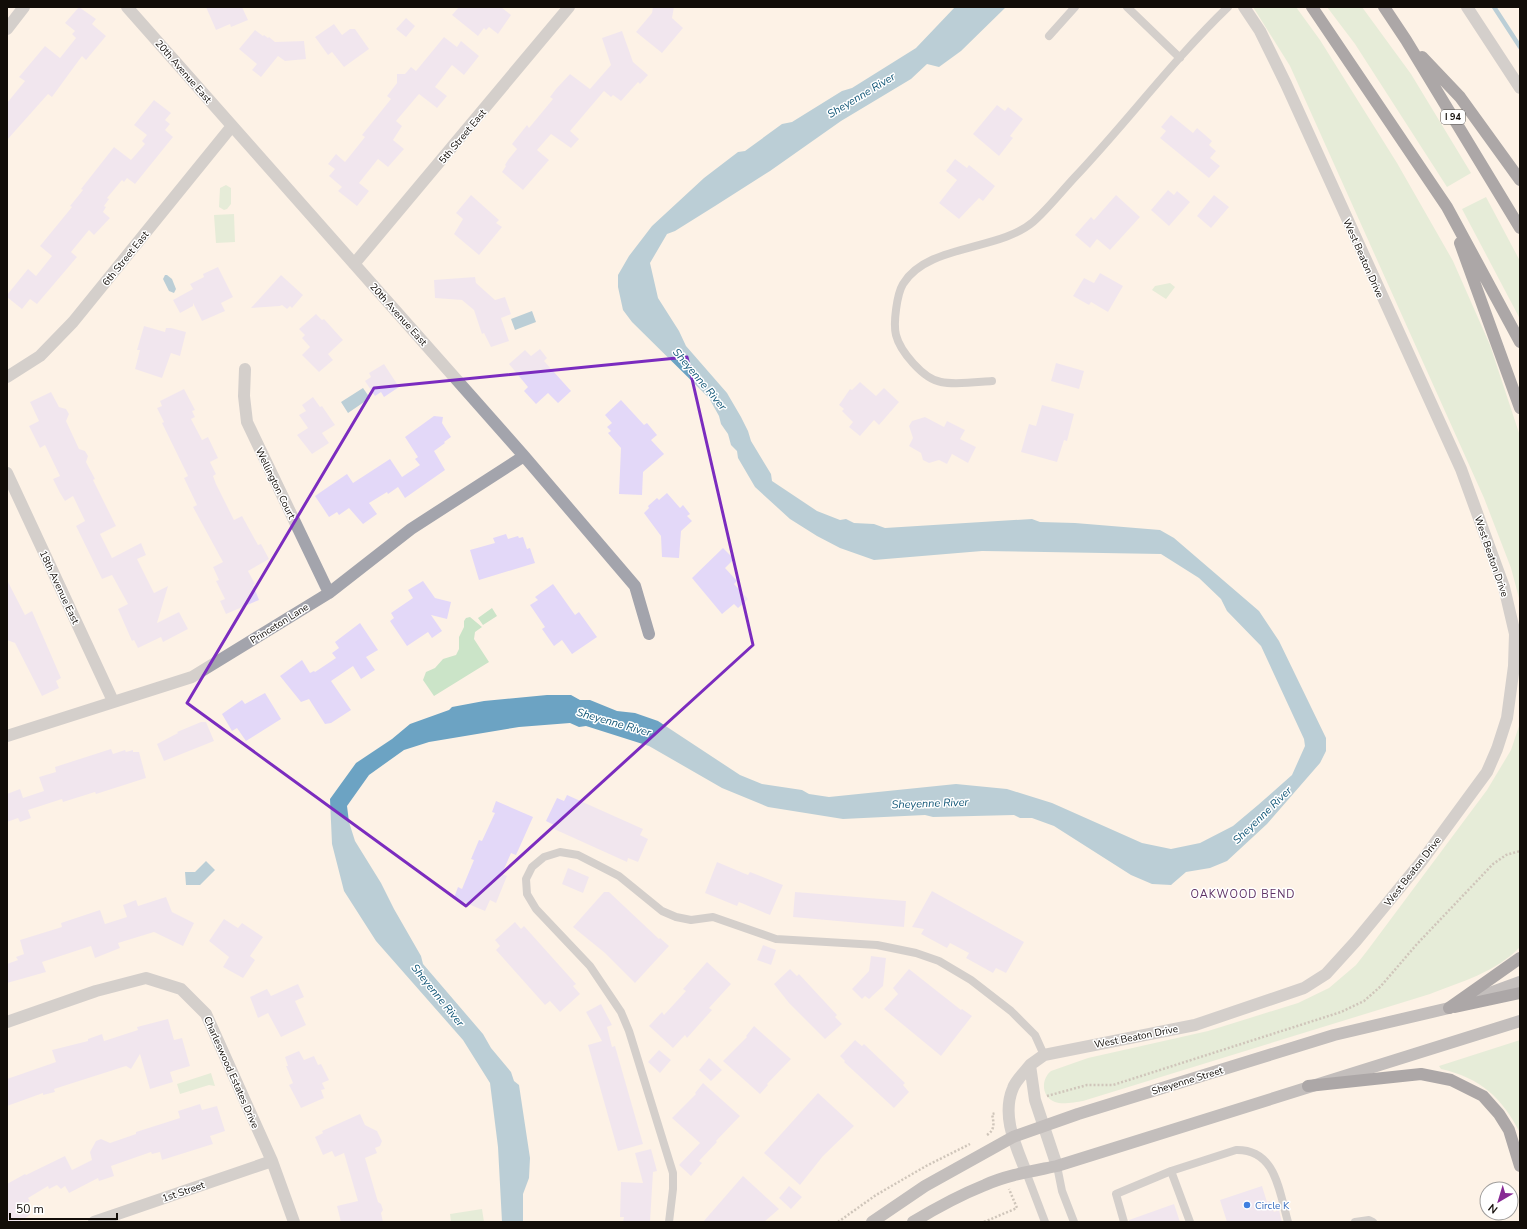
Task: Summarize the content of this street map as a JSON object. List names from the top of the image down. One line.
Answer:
{"streets":{"highway":["I 94"],"main road":["Sheyenne Street"],"street":["20th Avenue East","5th Street East","6th Street East","West Beaton Drive","Wellington Court","18th Avenue East","Princeton Lane","Charleswood Estates Drive","1st Street"]},"crossings":[["20th Avenue East","5th Street East"],["20th Avenue East","6th Street East"],["20th Avenue East","Princeton Lane"],["West Beaton Drive","Sheyenne Street"],["Wellington Court","Princeton Lane"],["18th Avenue East","Princeton Lane"],["Charleswood Estates Drive","1st Street"]],"districts":["OAKWOOD BEND"],"water":["Sheyenne River"],"places":["Circle K"],"scale_bar":"50 m","north":"bottom left"}
